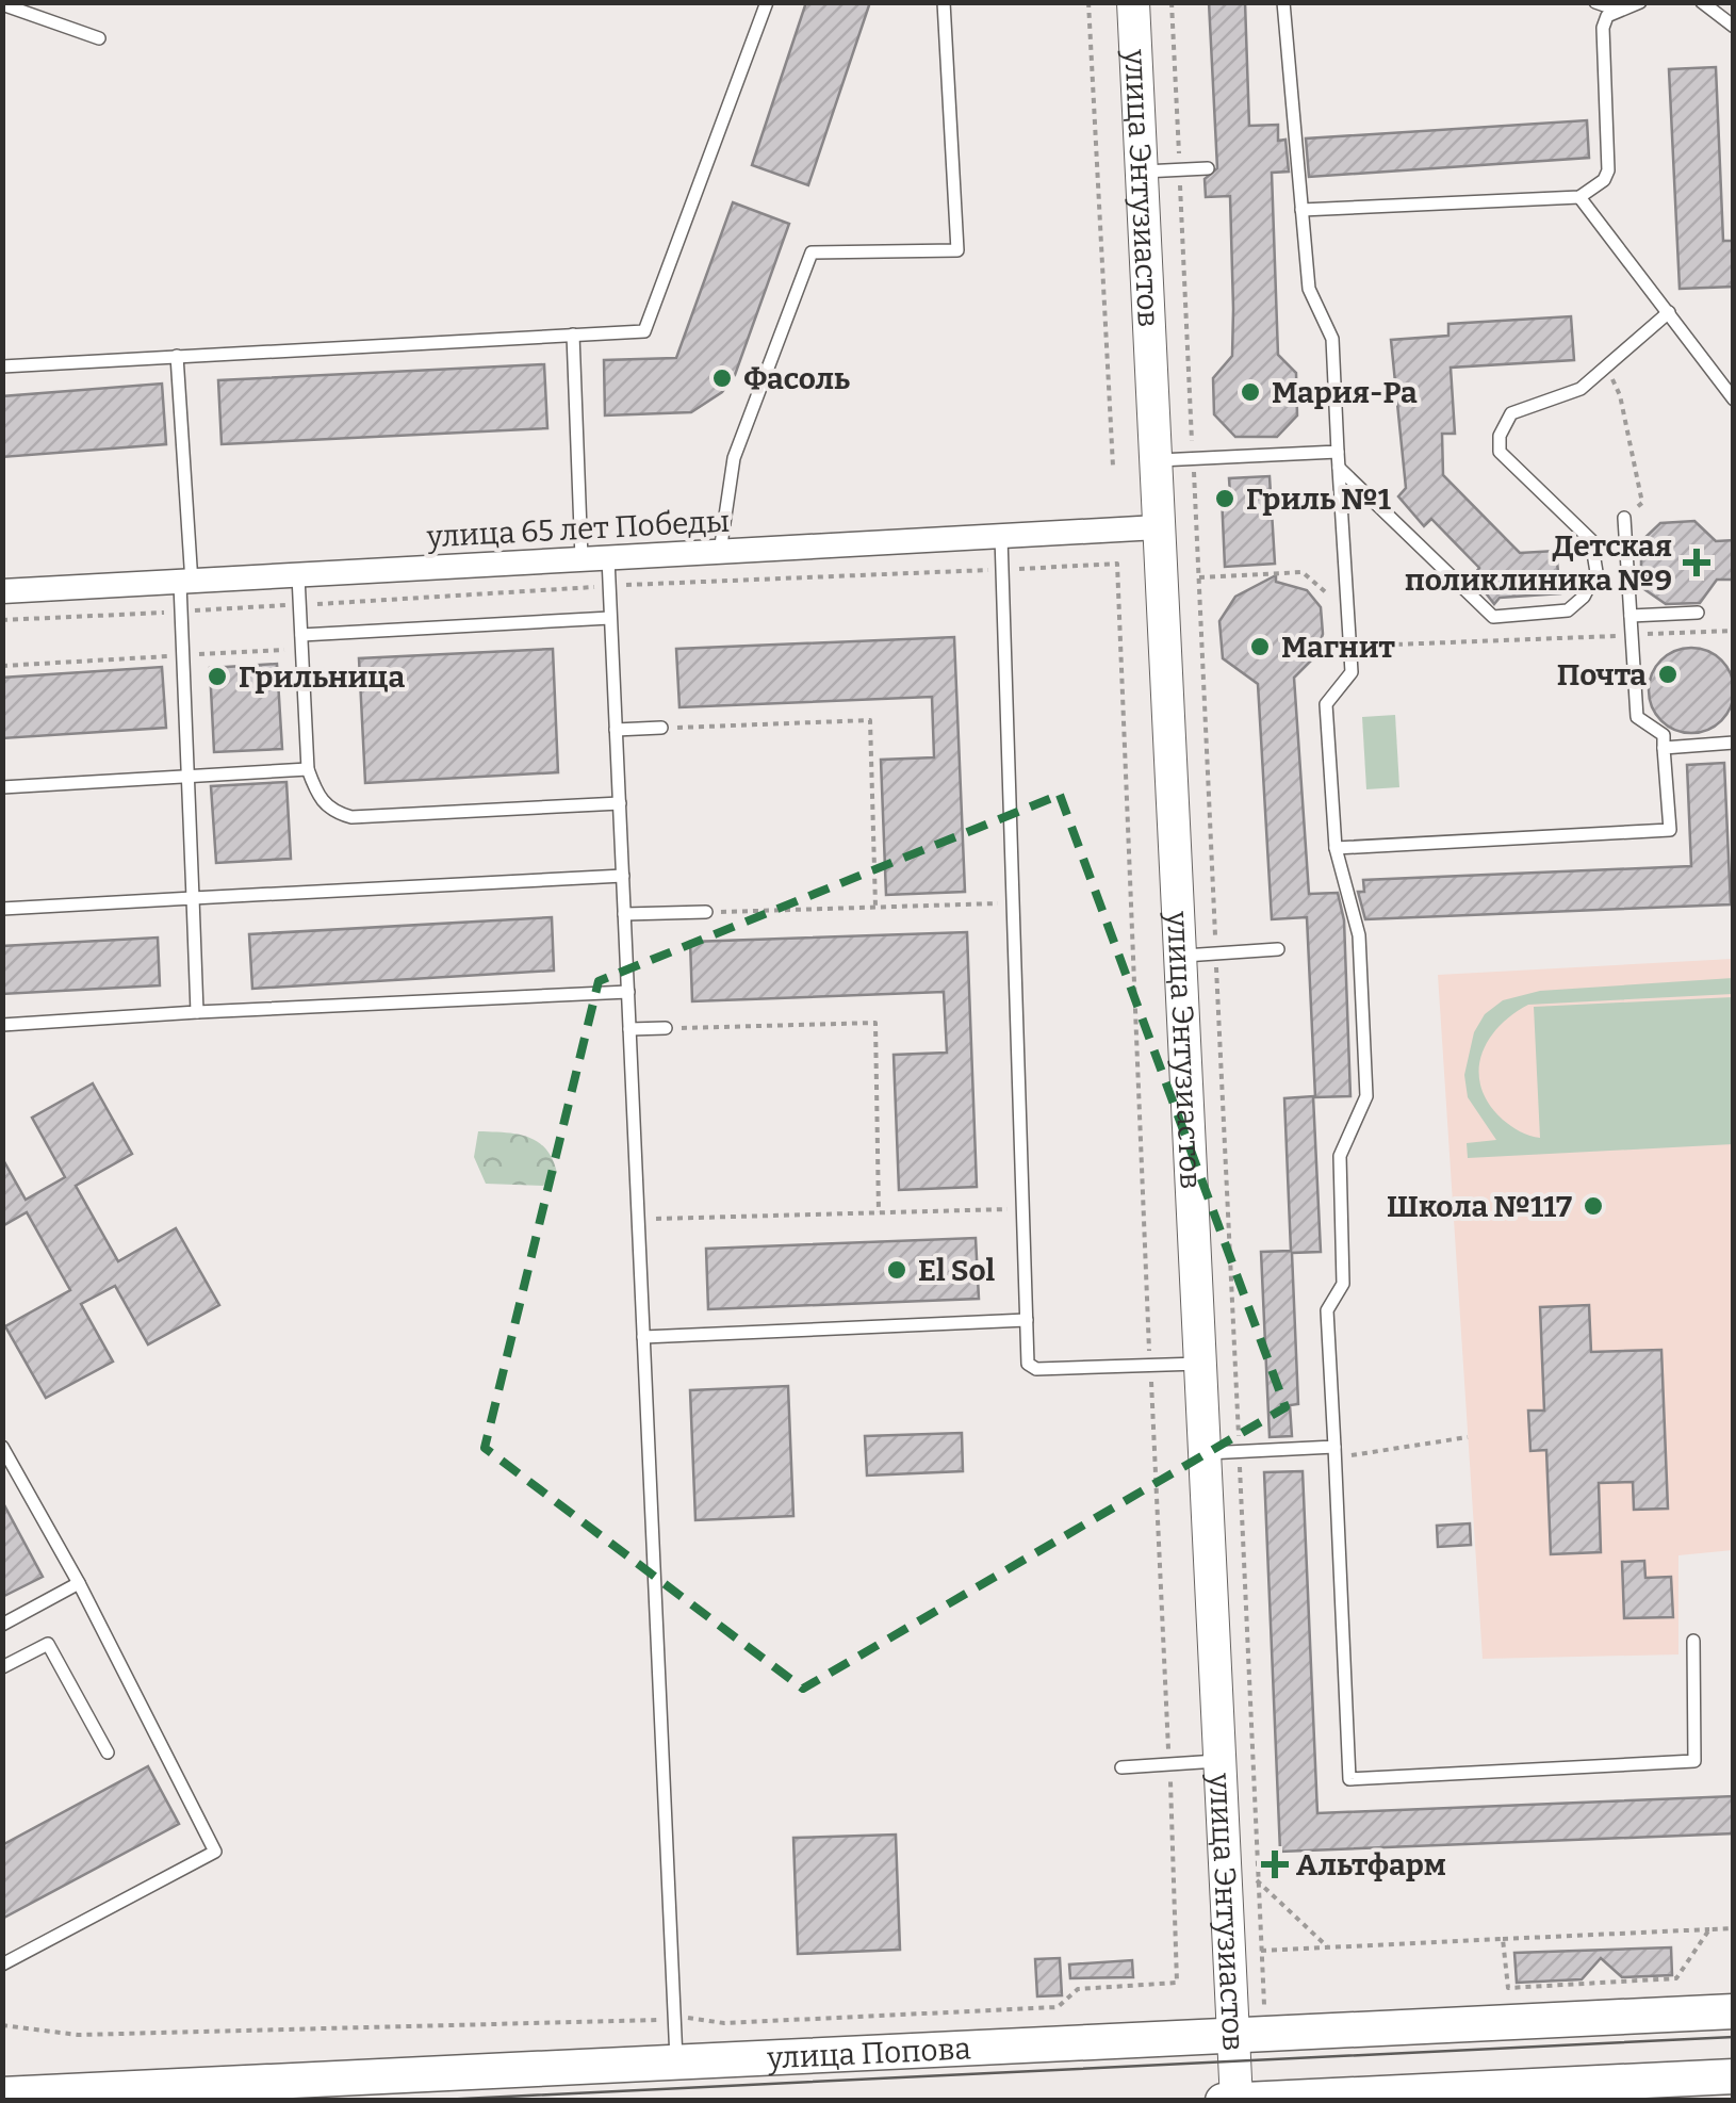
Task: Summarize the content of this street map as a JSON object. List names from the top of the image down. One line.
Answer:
{"streets":{"main road":["улица Попова"],"street":["улица Энтузиастов","улица 65 лет Победы"]},"crossings":[["улица Энтузиастов","улица 65 лет Победы"],["улица Энтузиастов","улица Попова"]],"places":{"other":["Фасоль","Мария-Ра","Гриль №1","Магнит","Почта","Грильница","Школа №117","El Sol"],"health":["Детская поликлиника №9","Альтфарм"]}}
